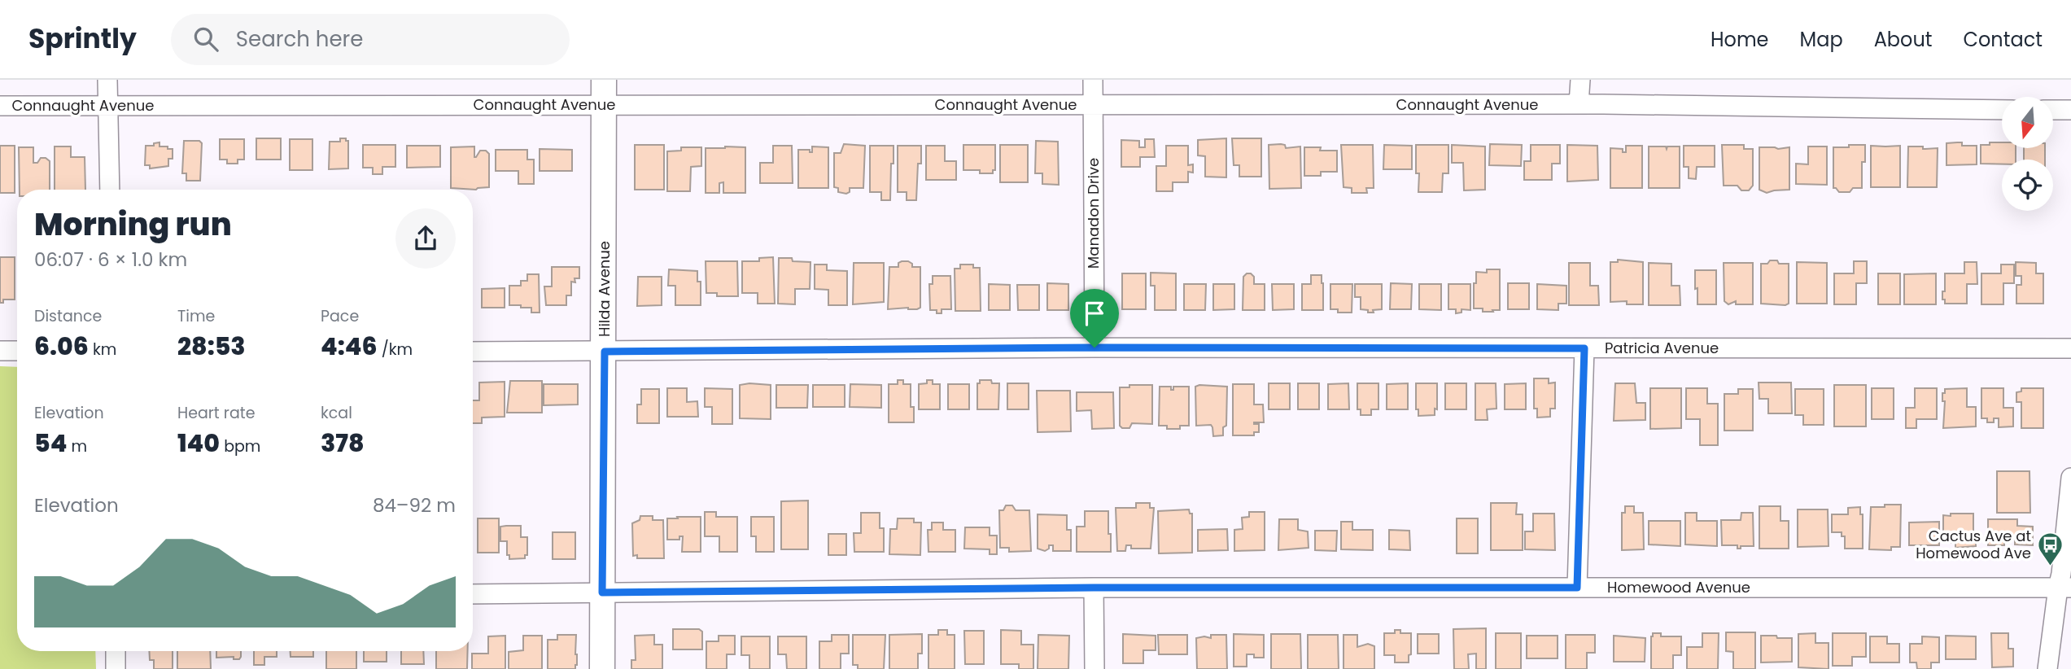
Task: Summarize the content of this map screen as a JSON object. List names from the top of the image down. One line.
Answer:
{"streets":{"street":["Connaught Avenue","Manadon Drive","Hilda Avenue","Patricia Avenue","Homewood Avenue"]},"crossings":[["Connaught Avenue","Manadon Drive"],["Connaught Avenue","Hilda Avenue"],["Manadon Drive","Patricia Avenue"],["Hilda Avenue","Patricia Avenue"],["Hilda Avenue","Homewood Avenue"]],"places":{"bus stop":["Cactus Ave at Homewood Ave"]},"north":"bottom","page":{"header":"Sprintly","search":"Search here","nav":["Home","Map","About","Contact"],"heading":["Morning run","06:07 · 6 × 1.0 km"],"stats":[["Distance","6.06 km"],["Time","28:53"],["Pace","4:46 /km"],["Elevation","54 m"],["Heart rate","140 bpm"],["kcal","378"]],"chart":["Elevation","84–92 m"]}}
